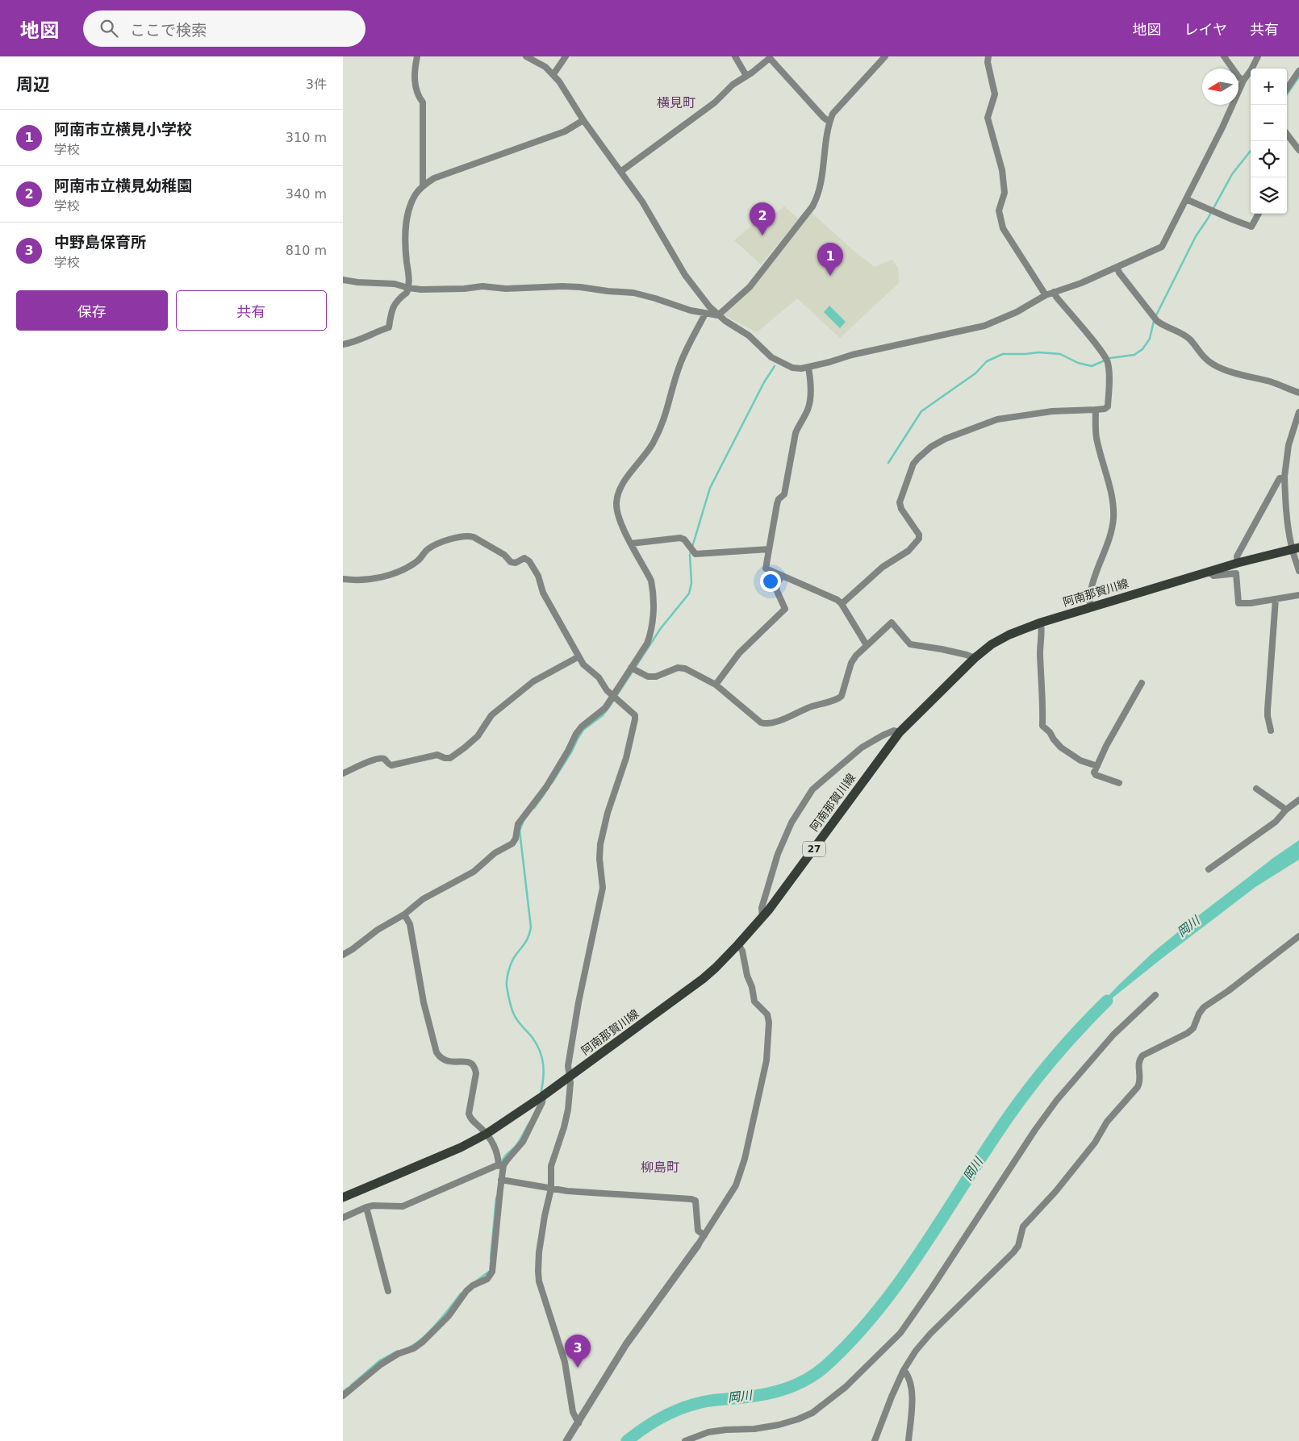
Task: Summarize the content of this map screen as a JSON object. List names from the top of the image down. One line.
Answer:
{"streets":{"main road":["阿南那賀川線","27"]},"districts":["横見町","柳島町"],"water":["岡川"],"north":"left","page":{"header":"地図","search":"ここで検索","nav":["地図","レイヤ","共有"],"heading":["周辺","3件"],"map_buttons":["+","−"],"list":[{"mark":"1","name":"阿南市立横見小学校","note":"学校","value":"310 m"},{"mark":"2","name":"阿南市立横見幼稚園","note":"学校","value":"340 m"},{"mark":"3","name":"中野島保育所","note":"学校","value":"810 m"}],"pins":["2","1","3"],"buttons":["保存","共有"]}}
